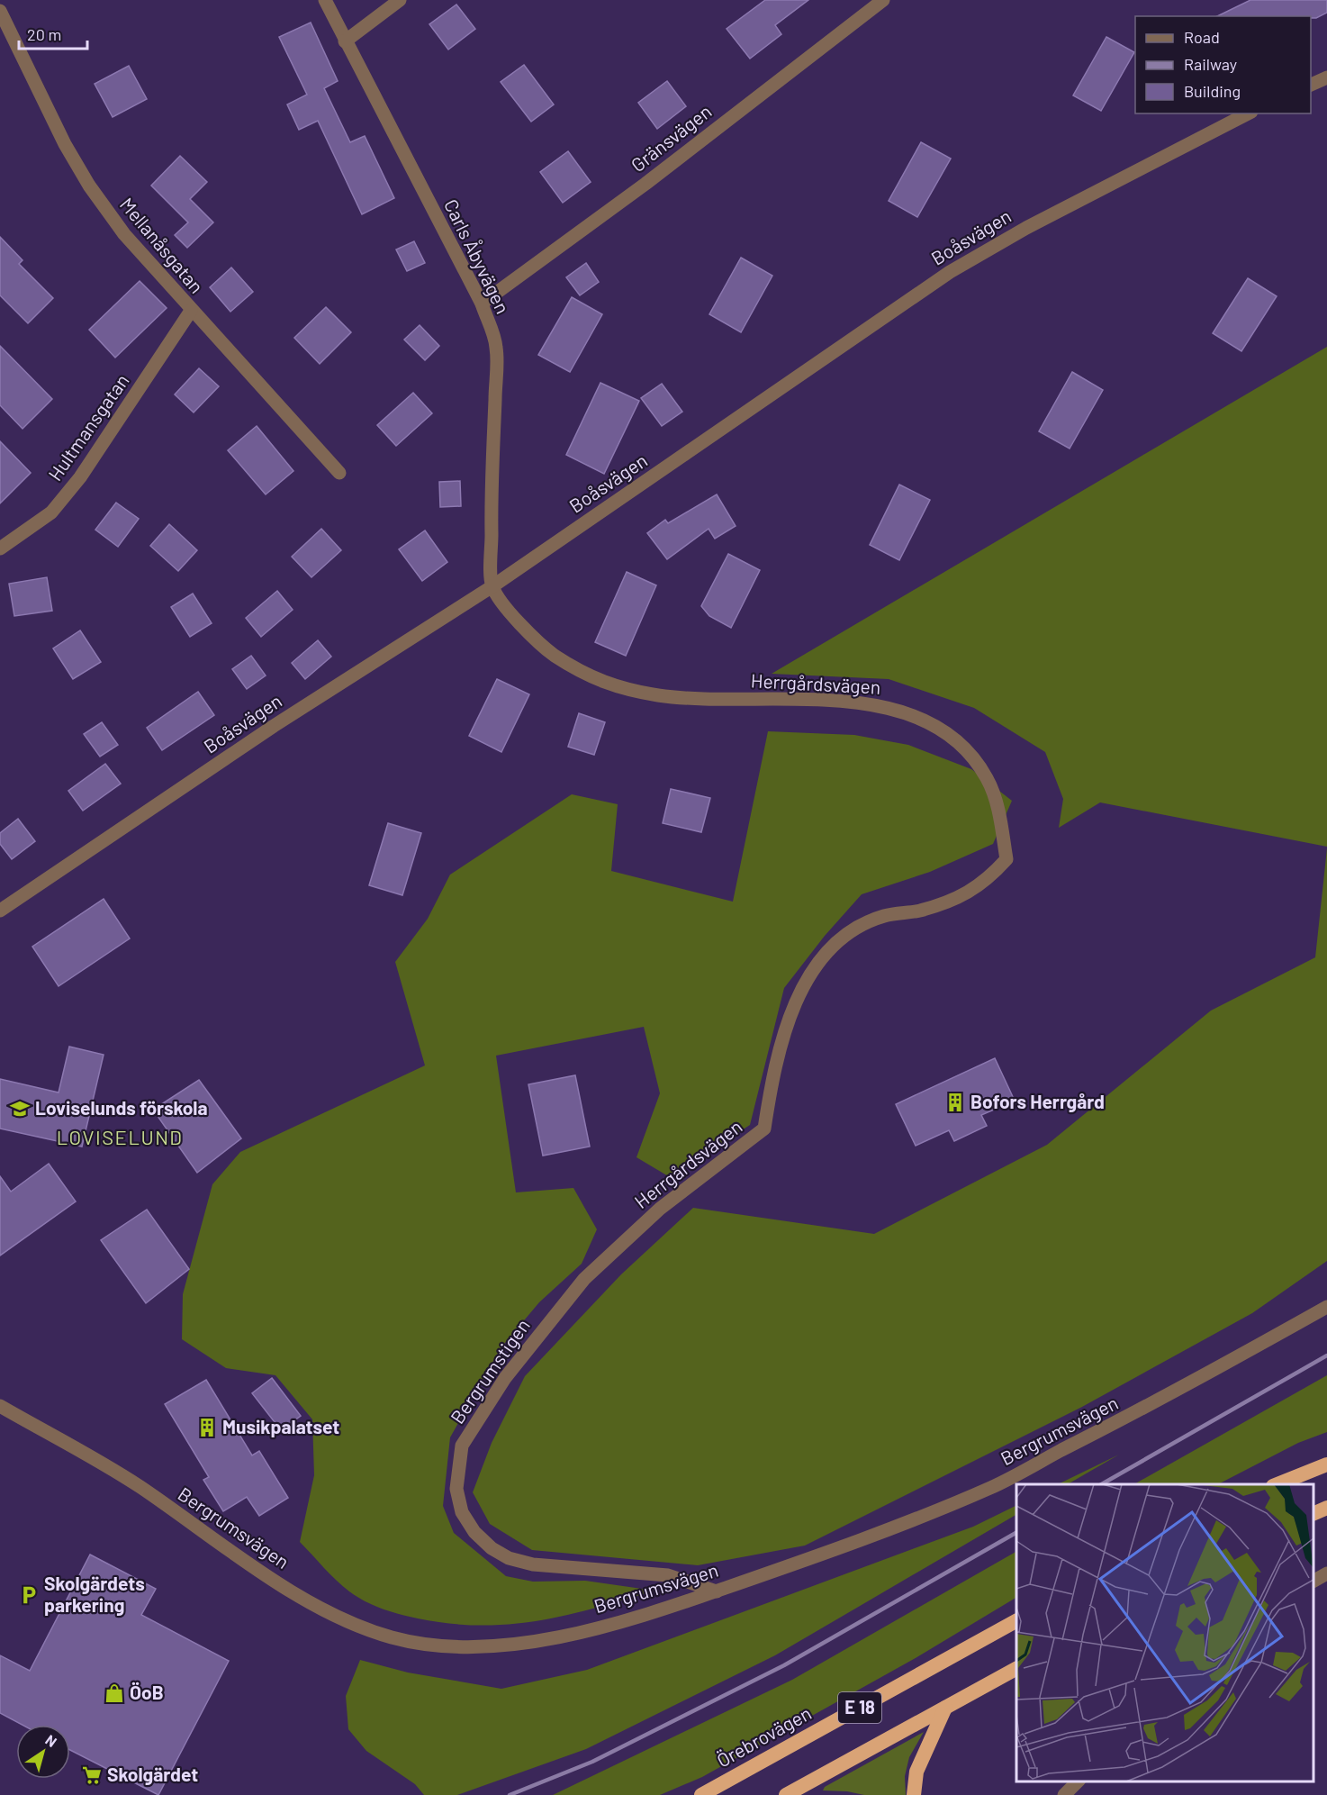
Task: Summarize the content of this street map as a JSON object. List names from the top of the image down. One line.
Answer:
{"streets":{"highway":["E 18","Örebrovägen"],"street":["Gränsvägen","Boåsvägen","Mellanåsgatan","Carls Åbyvägen","Hultmansgatan","Herrgårdsvägen","Bergrumstigen","Bergrumsvägen"]},"crossings":[["Gränsvägen","Carls Åbyvägen"],["Boåsvägen","Carls Åbyvägen"],["Boåsvägen","Herrgårdsvägen"],["Mellanåsgatan","Hultmansgatan"],["Carls Åbyvägen","Herrgårdsvägen"],["Herrgårdsvägen","Bergrumstigen"],["Bergrumstigen","Bergrumsvägen"]],"districts":["LOVISELUND"],"places":{"building":["Bofors Herrgård","Musikpalatset"],"school or university":["Loviselunds förskola"],"parking":["Skolgärdets parkering"],"shop":["ÖoB"],"supermarket":["Skolgärdet"]},"legend":["Road","Railway","Building"],"scale_bar":"20 m","north":"top right"}
